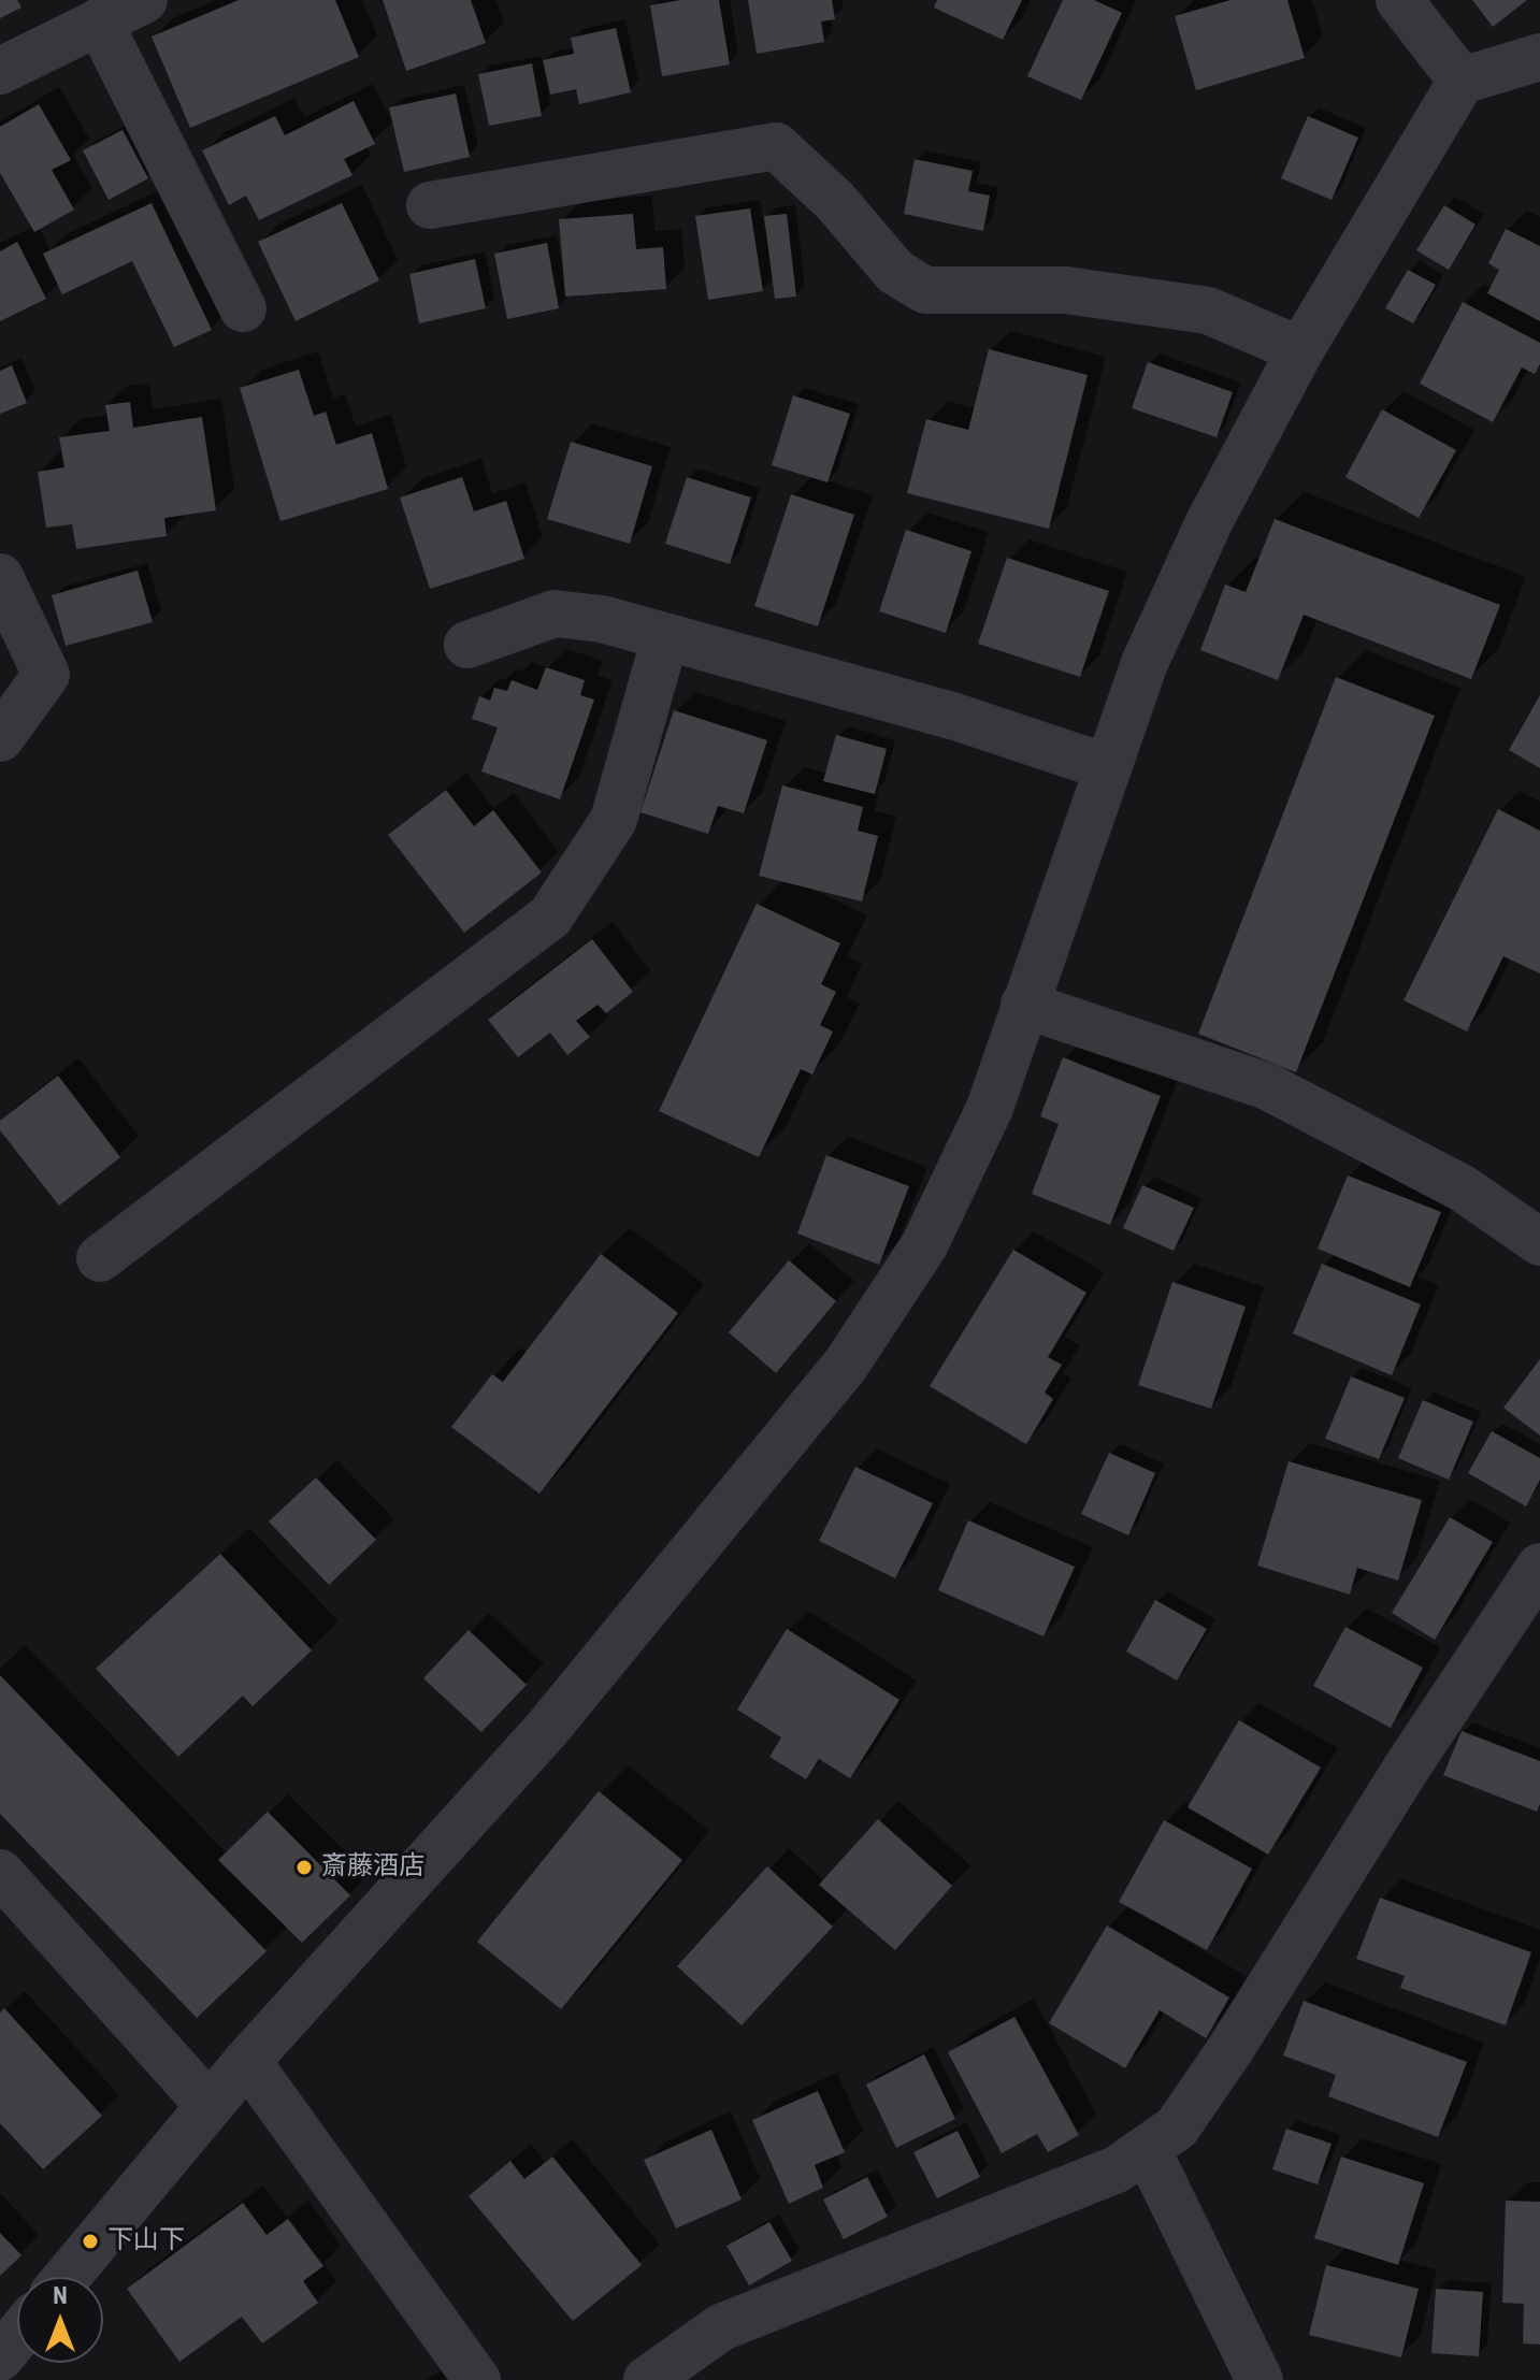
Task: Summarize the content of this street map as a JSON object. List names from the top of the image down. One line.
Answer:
{"places":["斎藤酒店","下山下"],"north":"top"}
